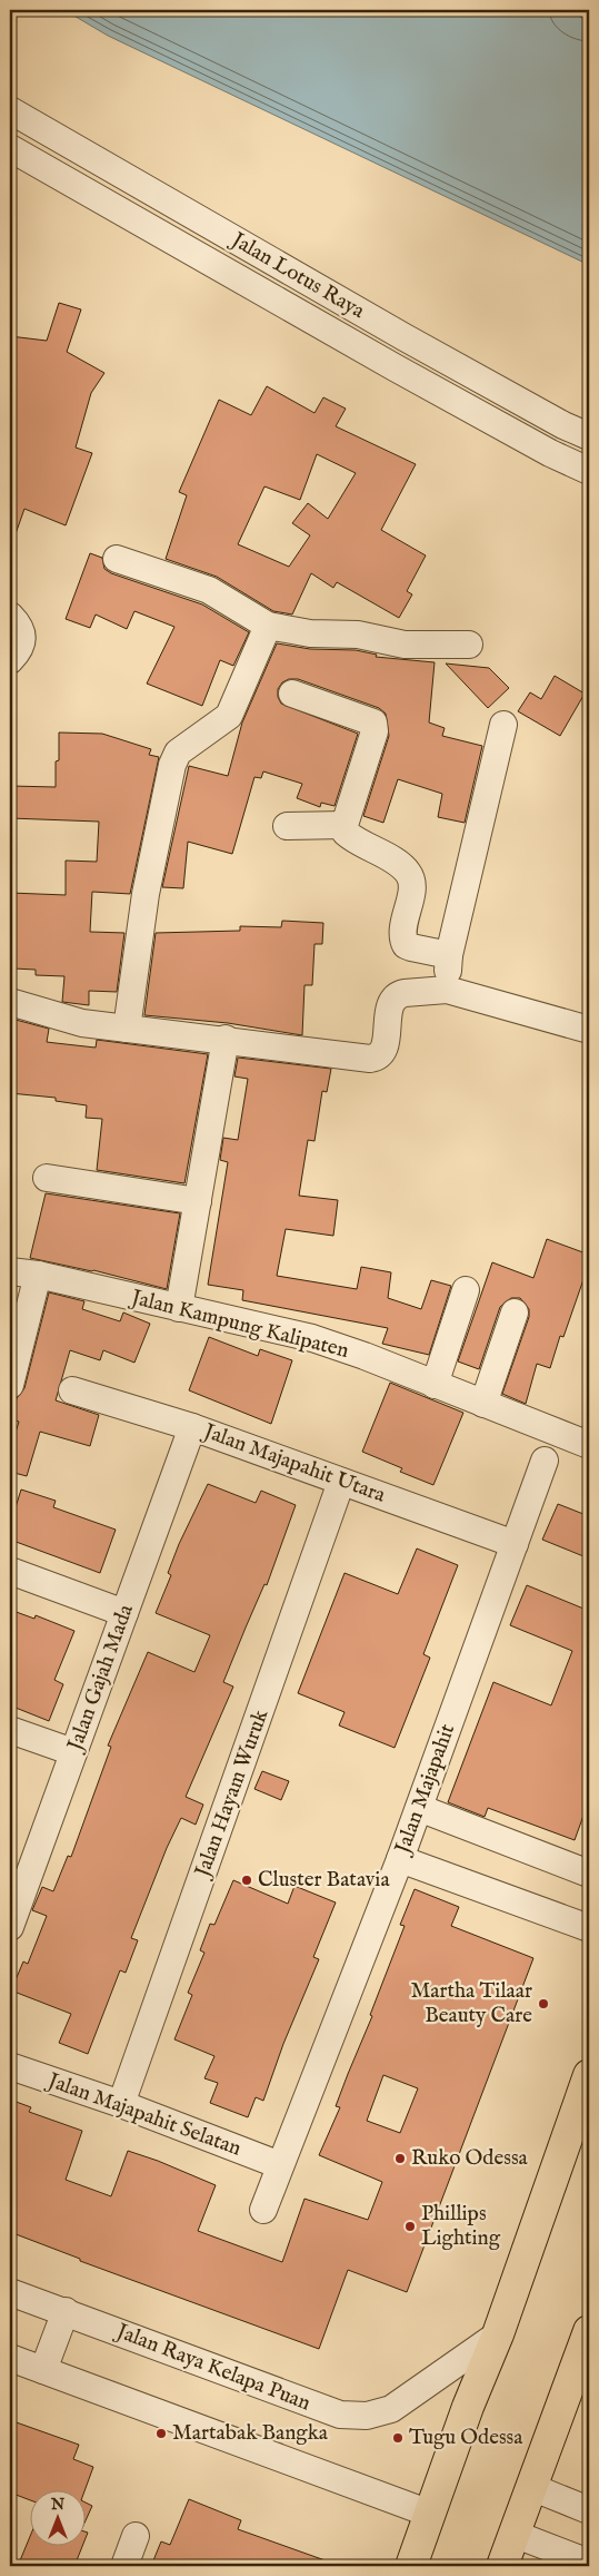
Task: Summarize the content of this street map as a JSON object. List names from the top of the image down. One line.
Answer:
{"streets":{"street":["Jalan Lotus Raya","Jalan Kampung Kalipaten","Jalan Majapahit Utara","Jalan Gajah Mada","Jalan Majapahit","Jalan Hayam Wuruk","Jalan Majapahit Selatan","Jalan Raya Kelapa Puan"]},"crossings":[["Jalan Majapahit Utara","Jalan Gajah Mada"],["Jalan Majapahit Utara","Jalan Majapahit"],["Jalan Majapahit Utara","Jalan Hayam Wuruk"],["Jalan Majapahit","Jalan Majapahit Selatan"],["Jalan Hayam Wuruk","Jalan Majapahit Selatan"]],"places":["Cluster Batavia","Martha Tilaar Beauty Care","Ruko Odessa","Phillips Lighting","Martabak Bangka","Tugu Odessa"],"north":"top"}
